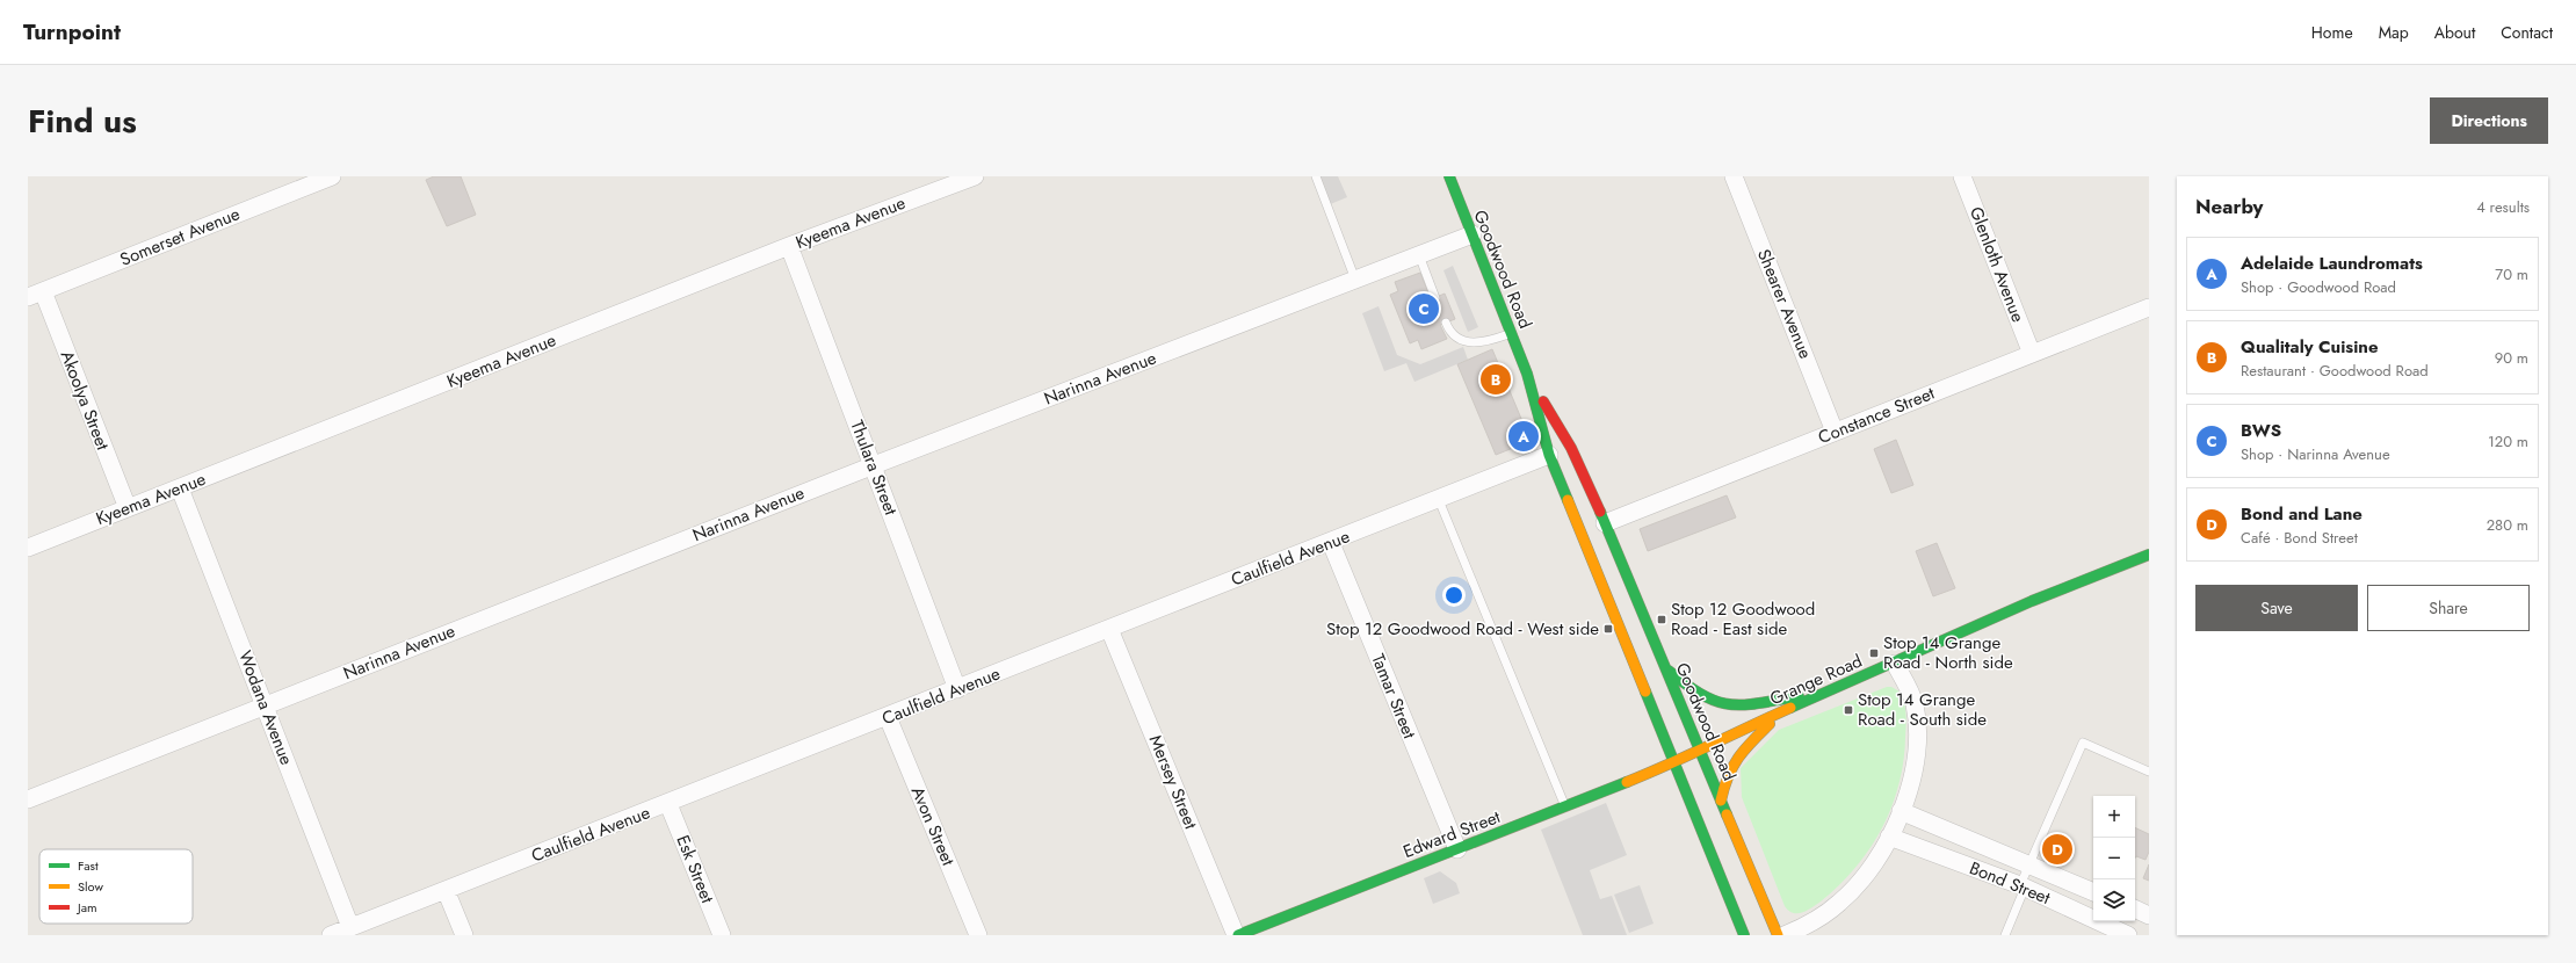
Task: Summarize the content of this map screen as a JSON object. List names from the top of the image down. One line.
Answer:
{"streets":{"main road":["Goodwood Road","Grange Road","Edward Street"],"street":["Kyeema Avenue","Somerset Avenue","Glenloth Avenue","Shearer Avenue","Narinna Avenue","Akoolya Street","Constance Street","Thulara Street","Caulfield Avenue","Tamar Street","Wodana Avenue","Mersey Street","Avon Street","Esk Street","Bond Street"]},"crossings":[["Kyeema Avenue","Akoolya Street"],["Kyeema Avenue","Thulara Street"],["Kyeema Avenue","Wodana Avenue"],["Somerset Avenue","Akoolya Street"],["Glenloth Avenue","Constance Street"],["Goodwood Road","Narinna Avenue"],["Goodwood Road","Constance Street"],["Goodwood Road","Caulfield Avenue"],["Goodwood Road","Grange Road"],["Goodwood Road","Edward Street"],["Shearer Avenue","Constance Street"],["Narinna Avenue","Thulara Street"],["Narinna Avenue","Wodana Avenue"],["Thulara Street","Caulfield Avenue"],["Caulfield Avenue","Tamar Street"],["Caulfield Avenue","Wodana Avenue"],["Caulfield Avenue","Mersey Street"],["Caulfield Avenue","Avon Street"],["Caulfield Avenue","Esk Street"],["Grange Road","Edward Street"],["Tamar Street","Edward Street"],["Mersey Street","Edward Street"]],"places":{"transit":["Stop 12 Goodwood Road - East side","Stop 12 Goodwood Road - West side","Stop 14 Grange Road - North side","Stop 14 Grange Road - South side"]},"legend":["Fast","Slow","Jam"],"page":{"header":"Turnpoint","nav":["Home","Map","About","Contact"],"title":"Find us","buttons":["Directions",["Save","Share"]],"heading":["Nearby","4 results"],"list":[{"mark":"A","name":"Adelaide Laundromats","note":"Shop · Goodwood Road","value":"70 m"},{"mark":"B","name":"Qualitaly Cuisine","note":"Restaurant · Goodwood Road","value":"90 m"},{"mark":"C","name":"BWS","note":"Shop · Narinna Avenue","value":"120 m"},{"mark":"D","name":"Bond and Lane","note":"Café · Bond Street","value":"280 m"}],"pins":["C","B","A","D"],"map_buttons":["+","−"]}}
